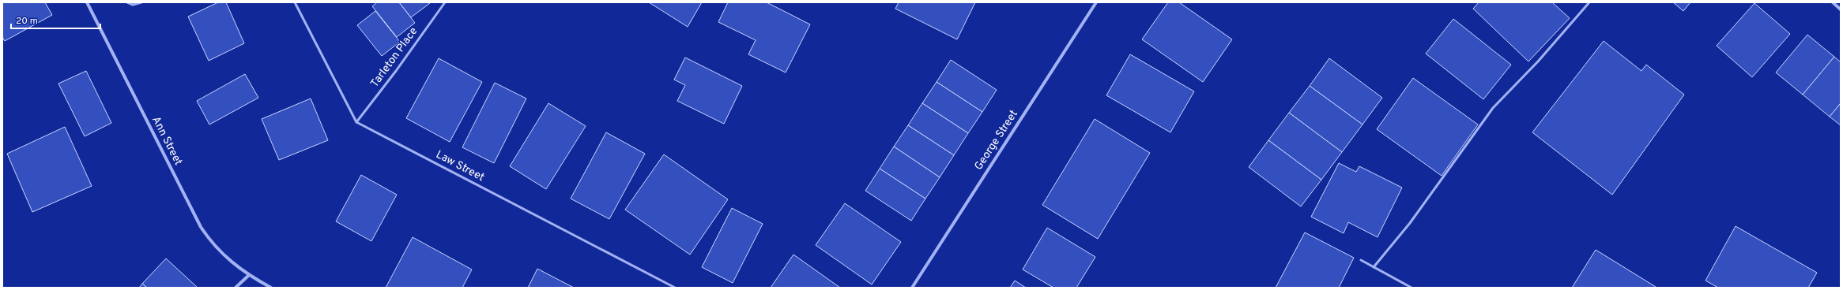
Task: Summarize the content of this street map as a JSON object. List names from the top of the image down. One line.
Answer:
{"streets":{"street":["George Street","Ann Street"],"lane":["Tarleton Place","Law Street"]},"crossings":[["Tarleton Place","Law Street"]],"scale_bar":"20 m"}
